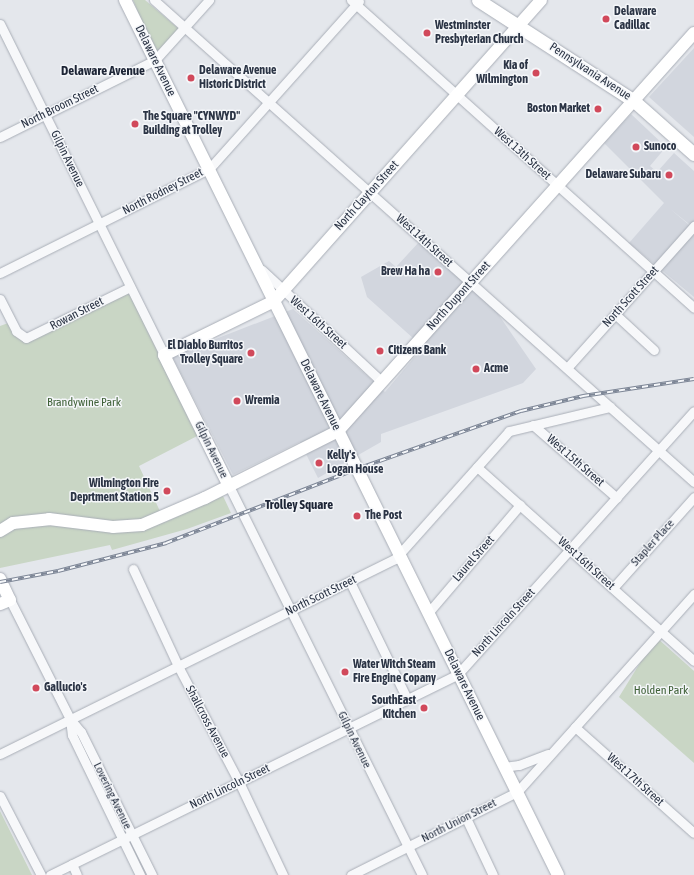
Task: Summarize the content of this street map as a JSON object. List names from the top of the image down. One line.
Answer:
{"streets":{"main road":["Pennsylvania Avenue"],"street":["Delaware Avenue","North Broom Street","West 13th Street","Gilpin Avenue","North Rodney Street","North Clayton Street","West 14th Street","North Dupont Street","North Scott Street","Rowan Street","West 16th Street","West 15th Street","Stapler Place","Laurel Street","North Lincoln Street","Shallcross Avenue","West 17th Street","Lovering Avenue","North Union Street"]},"crossings":[["Delaware Avenue","North Broom Street"],["Delaware Avenue","North Rodney Street"],["Delaware Avenue","North Clayton Street"],["Delaware Avenue","North Dupont Street"],["Delaware Avenue","North Scott Street"],["Delaware Avenue","West 16th Street"],["Delaware Avenue","Laurel Street"],["Delaware Avenue","North Lincoln Street"],["Delaware Avenue","North Union Street"],["Pennsylvania Avenue","North Clayton Street"],["Pennsylvania Avenue","North Dupont Street"],["North Broom Street","Gilpin Avenue"],["North Broom Street","West 14th Street"],["West 13th Street","North Rodney Street"],["West 13th Street","North Clayton Street"],["West 13th Street","North Dupont Street"],["West 13th Street","North Scott Street"],["Gilpin Avenue","North Rodney Street"],["Gilpin Avenue","North Clayton Street"],["Gilpin Avenue","North Dupont Street"],["Gilpin Avenue","North Scott Street"],["Gilpin Avenue","Rowan Street"],["Gilpin Avenue","North Lincoln Street"],["Gilpin Avenue","North Union Street"],["North Rodney Street","West 14th Street"],["North Clayton Street","West 14th Street"],["North Clayton Street","West 16th Street"],["West 14th Street","North Dupont Street"],["West 14th Street","North Scott Street"],["West 14th Street","North Lincoln Street"],["North Dupont Street","West 16th Street"],["North Scott Street","West 16th Street"],["North Scott Street","West 15th Street"],["North Scott Street","Shallcross Avenue"],["North Scott Street","Lovering Avenue"],["West 16th Street","Stapler Place"],["West 16th Street","Laurel Street"],["West 16th Street","North Lincoln Street"],["West 16th Street","North Union Street"],["West 15th Street","North Lincoln Street"],["North Lincoln Street","Shallcross Avenue"],["North Lincoln Street","Lovering Avenue"],["West 17th Street","North Union Street"]],"districts":["Delaware Avenue","Trolley Square"],"parks":["Brandywine Park","Holden Park"],"places":["Delaware Cadillac","Westminster Presbyterian Church","Kia of Wilmington","Delaware Avenue Historic District","Boston Market","The Square \"CYNWYD\" Building at Trolley","Sunoco","Delaware Subaru","Brew Ha ha","Citizens Bank","El Diablo Burritos Trolley Square","Acme","Wremia","Kelly's Logan House","Wilmington Fire Deprtment Station 5","The Post","Water Witch Steam Fire Engine Copany","Gallucio's","SouthEast Kitchen"]}
